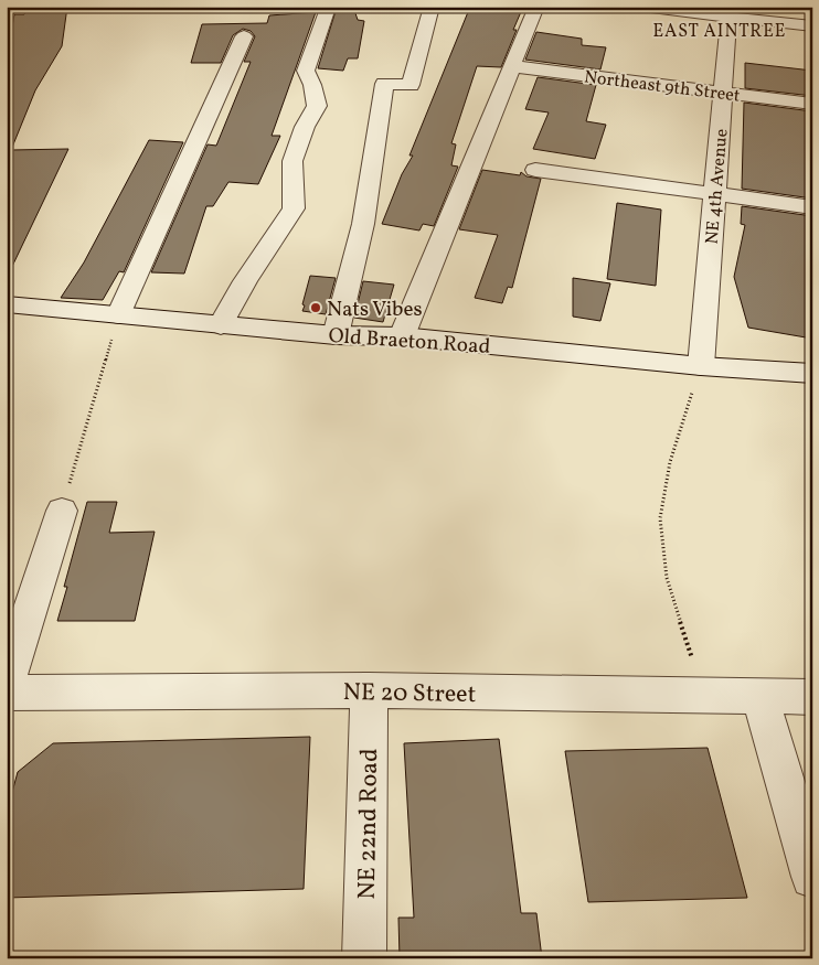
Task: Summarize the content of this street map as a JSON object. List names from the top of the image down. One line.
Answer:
{"streets":{"street":["Northeast 9th Street","NE 4th Avenue","Old Braeton Road","NE 20 Street","NE 22nd Road"]},"crossings":[["Northeast 9th Street","NE 4th Avenue"],["NE 4th Avenue","Old Braeton Road"],["NE 20 Street","NE 22nd Road"]],"districts":["EAST AINTREE"],"places":["Nats Vibes"]}
